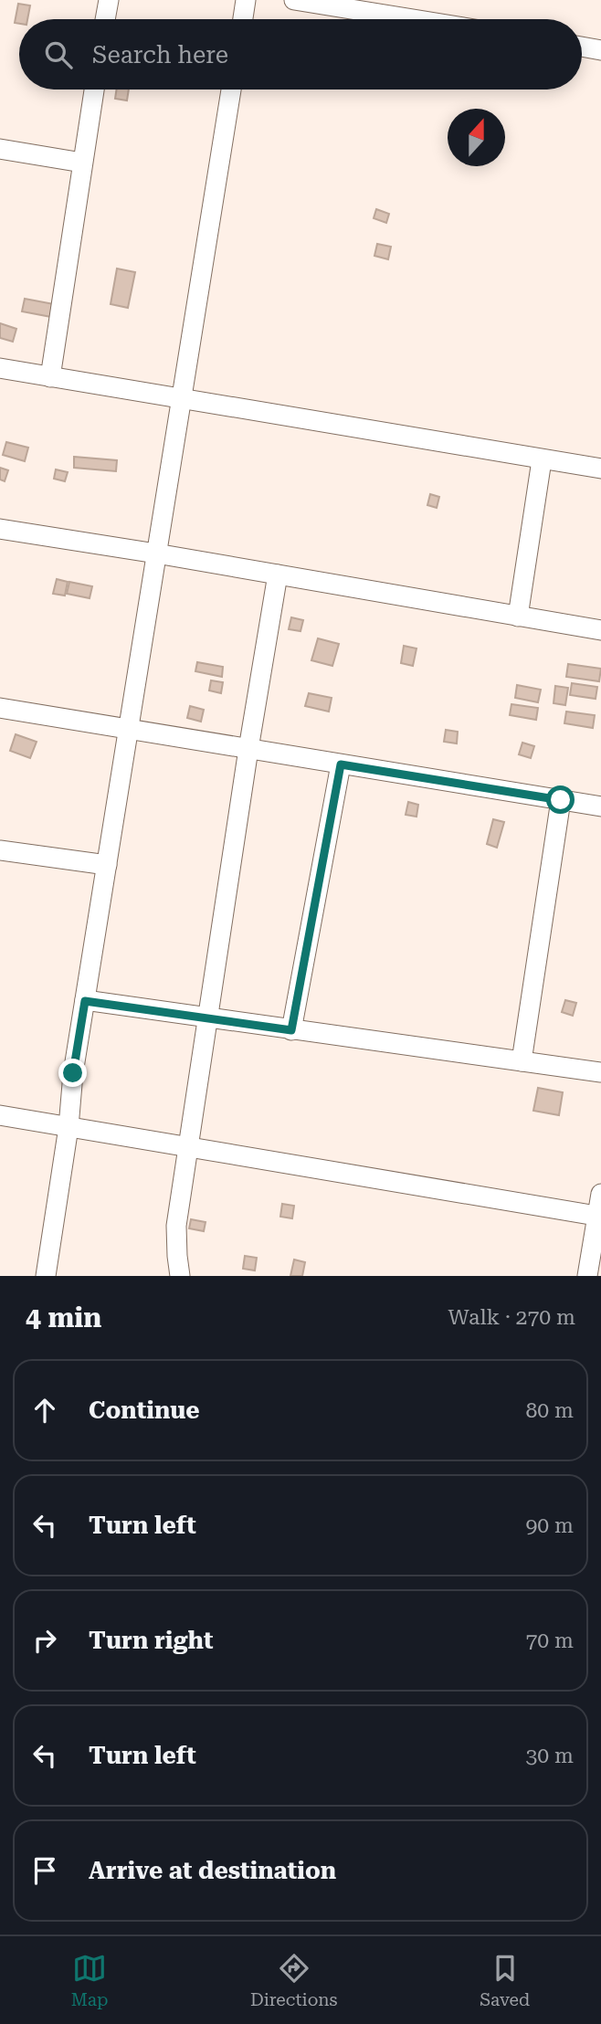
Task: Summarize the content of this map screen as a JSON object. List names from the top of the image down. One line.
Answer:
{"north":"top","page":{"search":"Search here","heading":["4 min","Walk · 270 m"],"list":[["Continue","80 m"],["Turn left","90 m"],["Turn right","70 m"],["Turn left","30 m"],"Arrive at destination"],"nav":["Map","Directions","Saved"]}}
